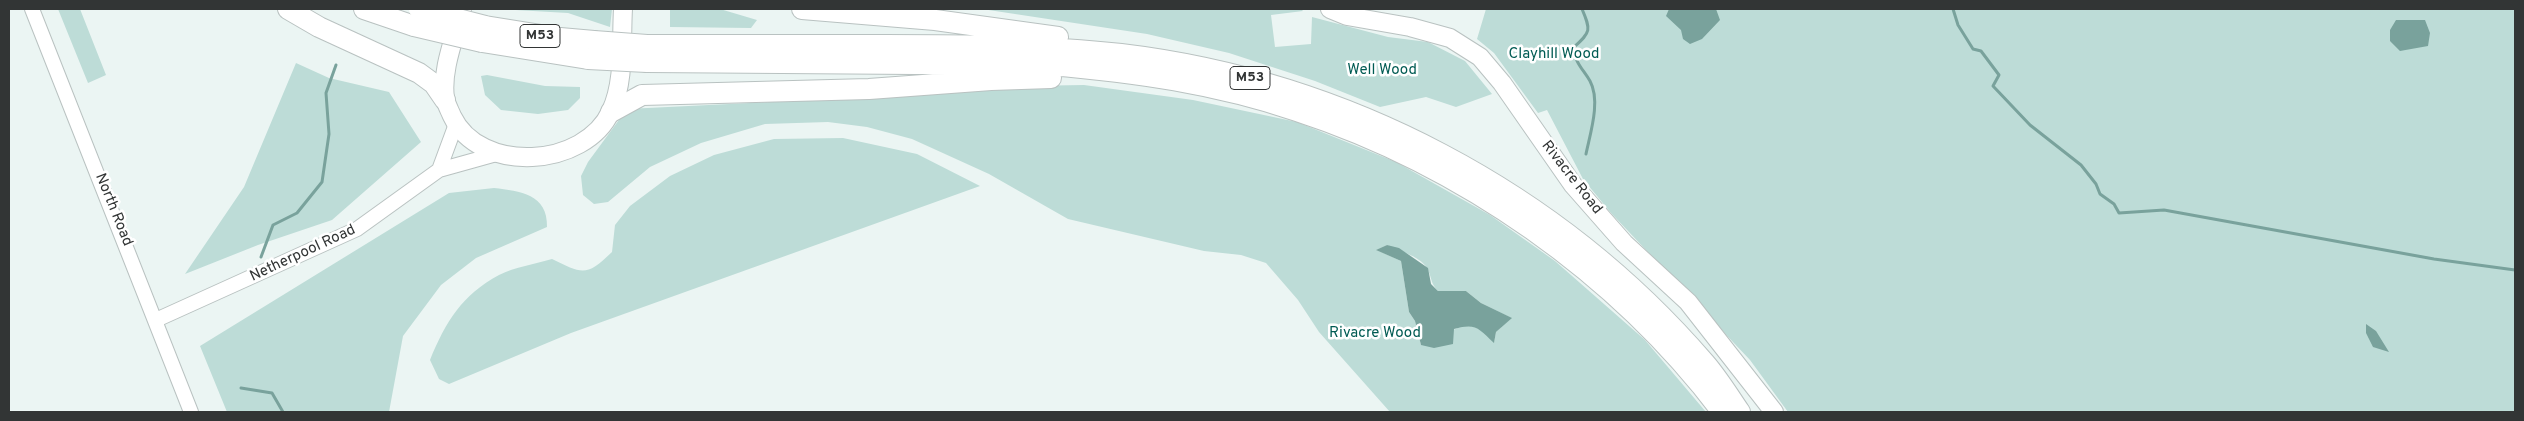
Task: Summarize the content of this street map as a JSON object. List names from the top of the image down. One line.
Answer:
{"streets":{"highway":["M53"],"main road":["Rivacre Road"],"street":["North Road","Netherpool Road"]},"crossings":[["North Road","Netherpool Road"]],"parks":["Clayhill Wood","Well Wood","Rivacre Wood"]}
